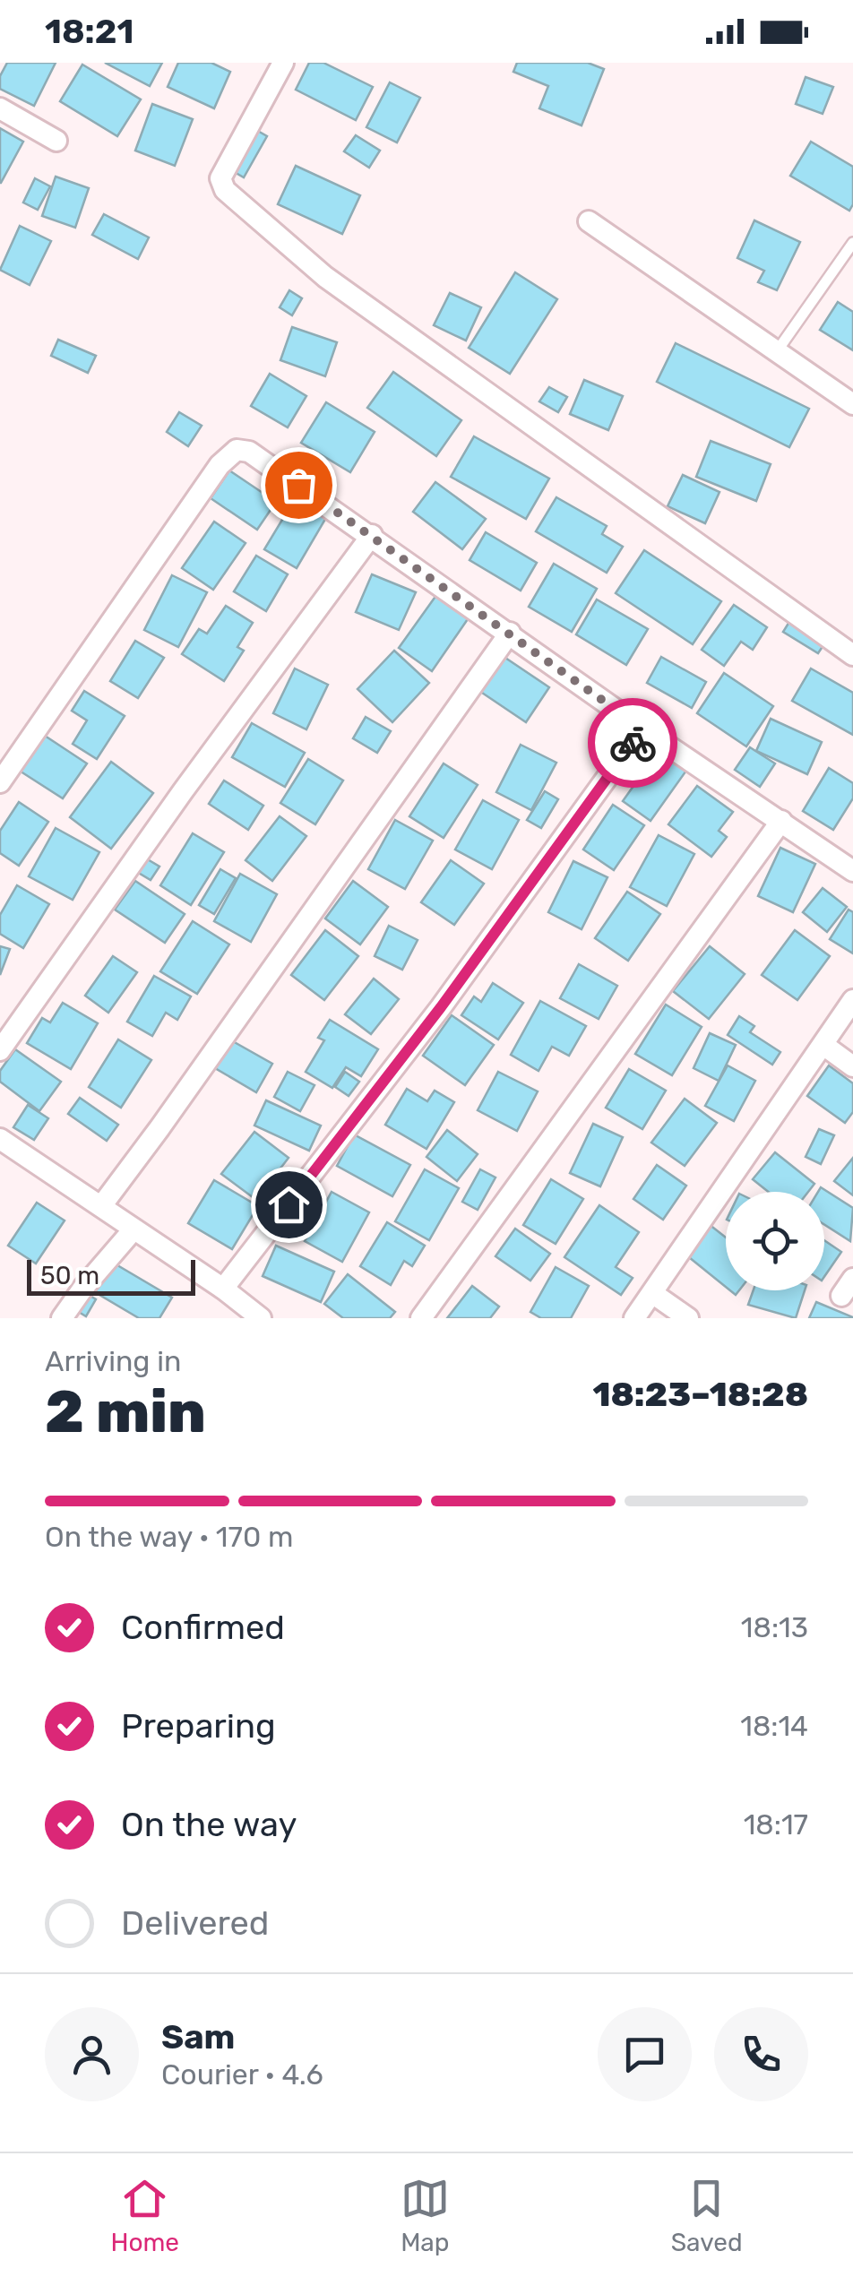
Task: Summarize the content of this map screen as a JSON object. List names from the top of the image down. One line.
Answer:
{"scale_bar":"50 m","page":{"status":"18:21","scale":"50 m","heading":["2 min","Arriving in","18:23–18:28"],"panel":["Sam","Courier · 4.6"],"bar":"On the way · 170 m","list":[["Confirmed","18:13"],["Preparing","18:14"],["On the way","18:17"],"Delivered"],"tabs":["Home","Map","Saved"]}}
